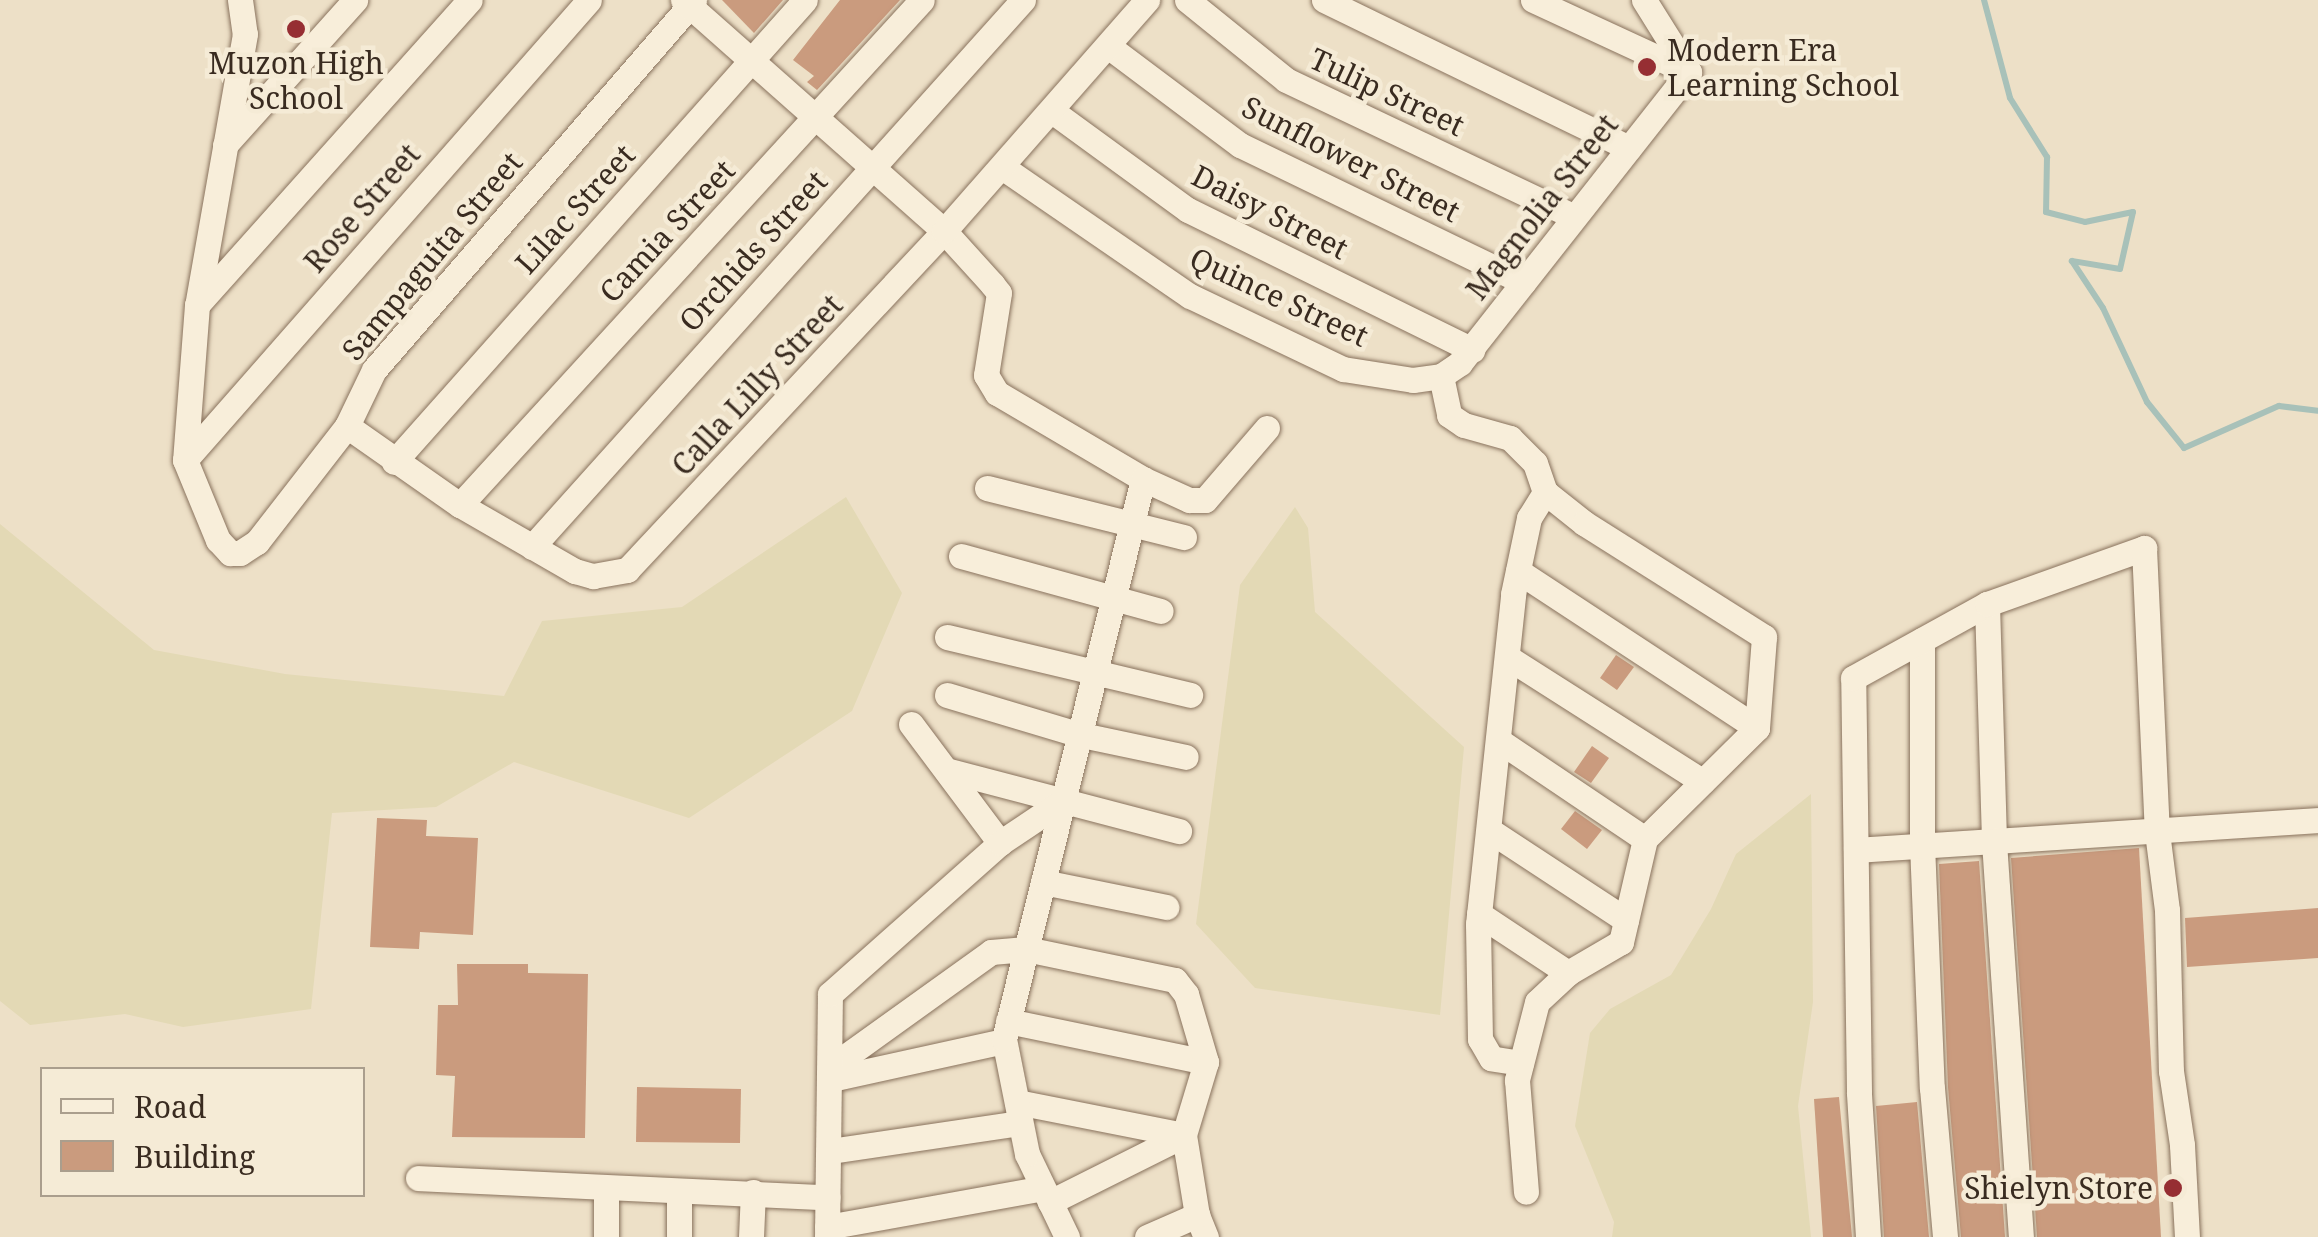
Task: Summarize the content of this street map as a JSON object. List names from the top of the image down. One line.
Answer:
{"streets":{"street":["Tulip Street","Sunflower Street","Magnolia Street","Rose Street","Lilac Street","Daisy Street","Camia Street","Orchids Street","Sampaguita Street","Quince Street","Calla Lilly Street"]},"crossings":[["Tulip Street","Magnolia Street"],["Sunflower Street","Magnolia Street"],["Sunflower Street","Calla Lilly Street"],["Magnolia Street","Daisy Street"],["Magnolia Street","Quince Street"],["Rose Street","Sampaguita Street"],["Lilac Street","Calla Lilly Street"],["Daisy Street","Calla Lilly Street"],["Camia Street","Calla Lilly Street"],["Orchids Street","Calla Lilly Street"],["Sampaguita Street","Calla Lilly Street"],["Quince Street","Calla Lilly Street"]],"places":["Muzon High School","Modern Era Learning School","Shielyn Store"],"legend":["Road","Building"]}
